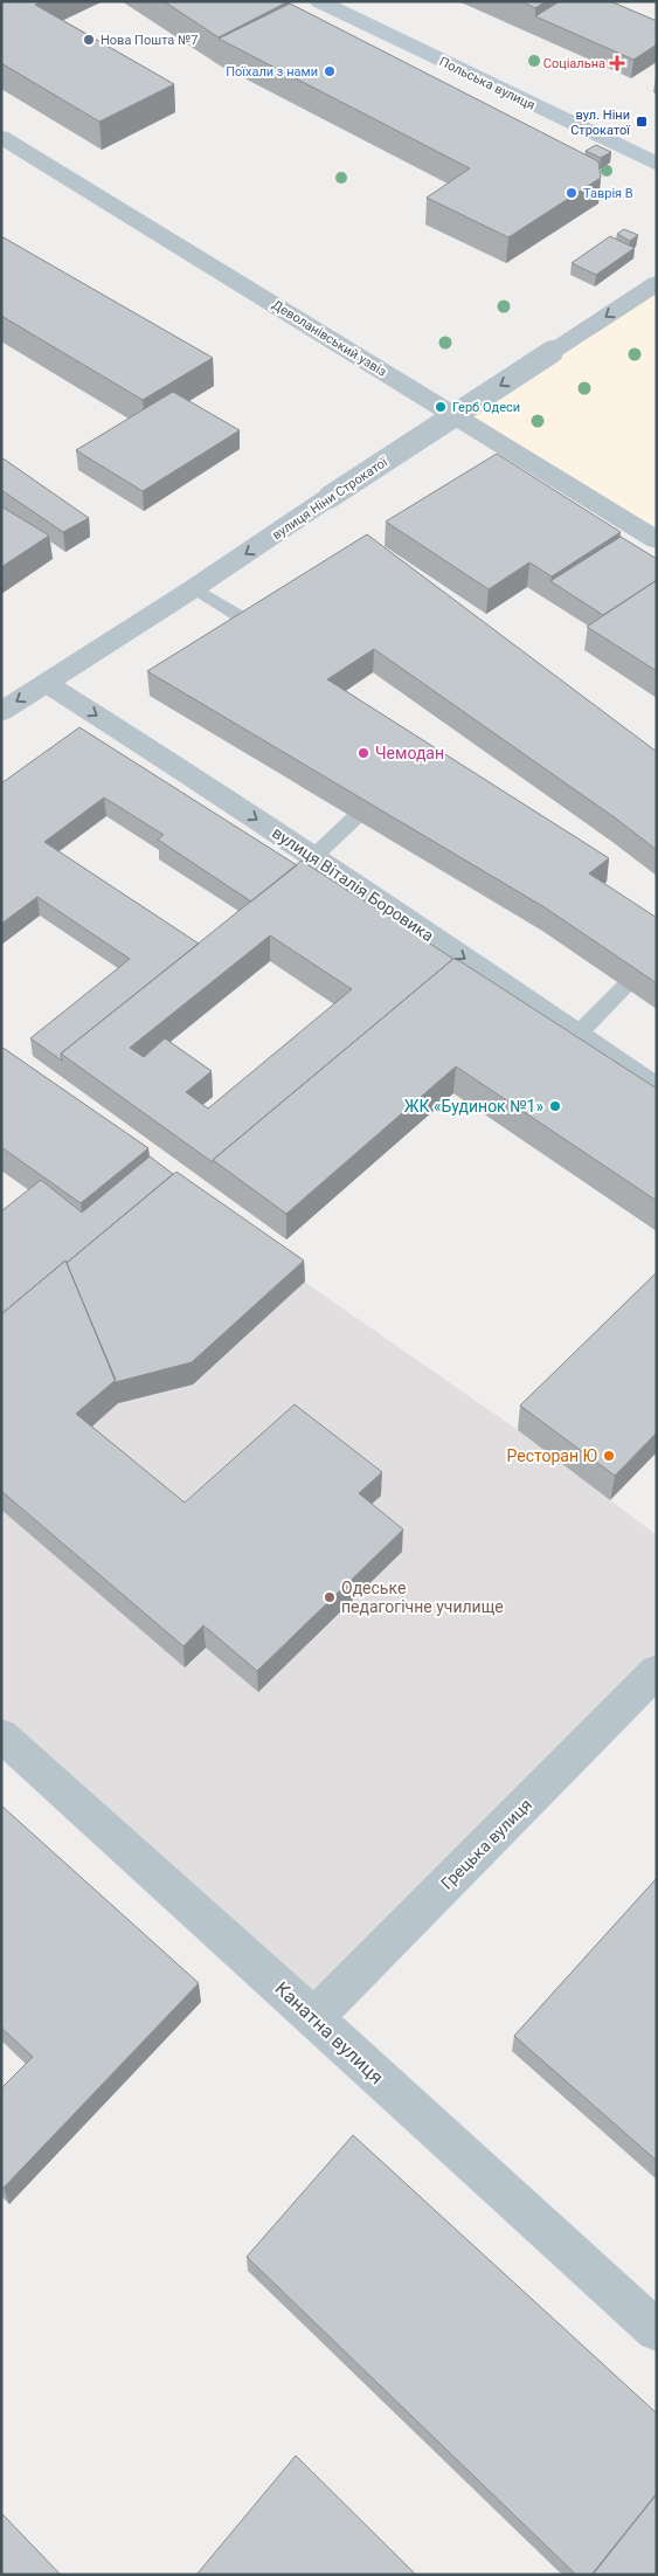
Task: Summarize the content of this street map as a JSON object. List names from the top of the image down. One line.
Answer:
{"streets":{"main road":["Польська вулиця"],"street":["Деволанівський узвіз","вулиця Ніни Строкатої","вулиця Віталія Боровика","Грецька вулиця","Канатна вулиця"]},"crossings":[["вулиця Ніни Строкатої","вулиця Віталія Боровика"],["Грецька вулиця","Канатна вулиця"]],"one_way":["вулиця Ніни Строкатої","вулиця Віталія Боровика"],"places":{"other":["Нова Пошта №7","Поїхали з нами","Таврія В","Герб Одеси","Чемодан","ЖК «Будинок №1»","Ресторан Ю","Одеське педагогічне училище"],"health":["Соціальна"],"transit":["вул. Ніни Строкатої"]}}
